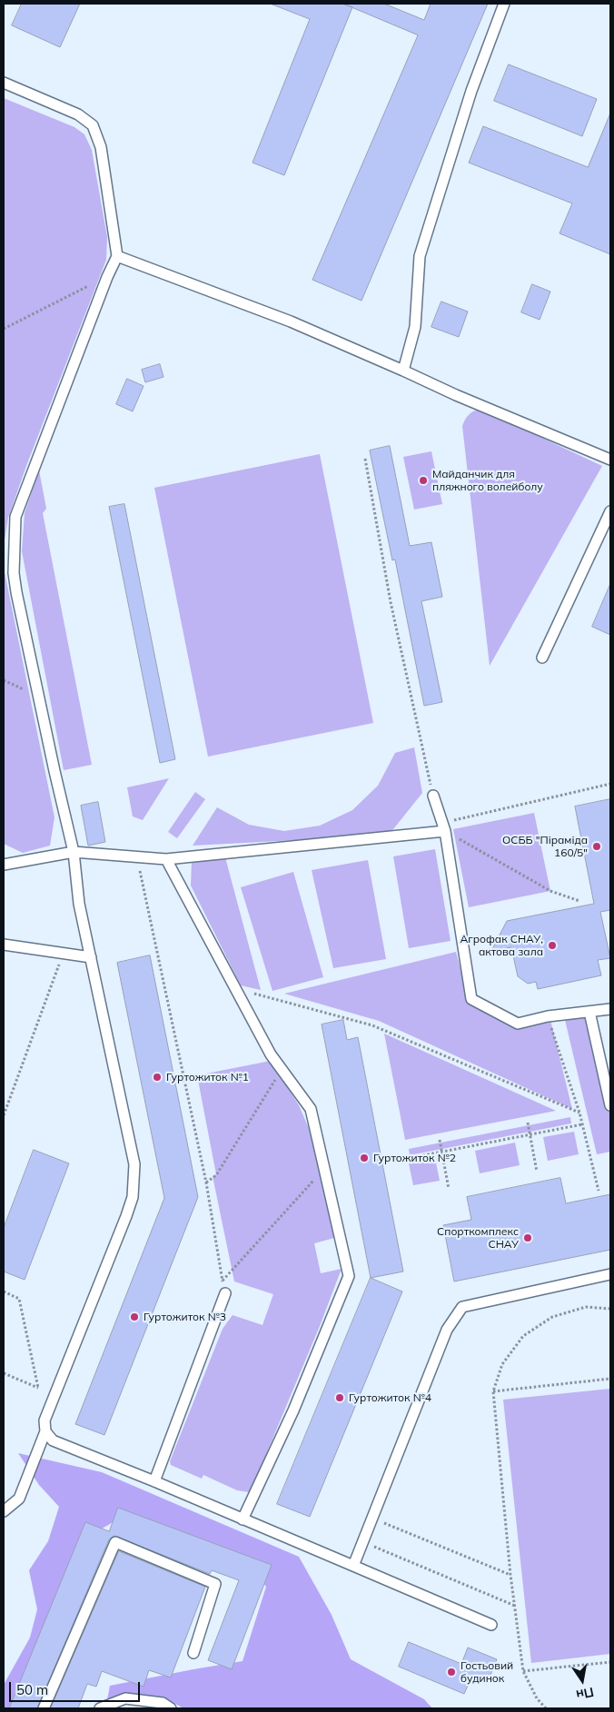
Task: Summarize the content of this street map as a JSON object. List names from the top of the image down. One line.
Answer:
{"places":["Майданчик для пляжного волейболу","ОСББ \"Піраміда 160/5\"","Агрофак СНАУ, актова зала","Гуртожиток №1","Гуртожиток №2","Спорткомплекс СНАУ","Гуртожиток №3","Гуртожиток №4","Гостьовий будинок"],"scale_bar":"50 m","north":"bottom"}
